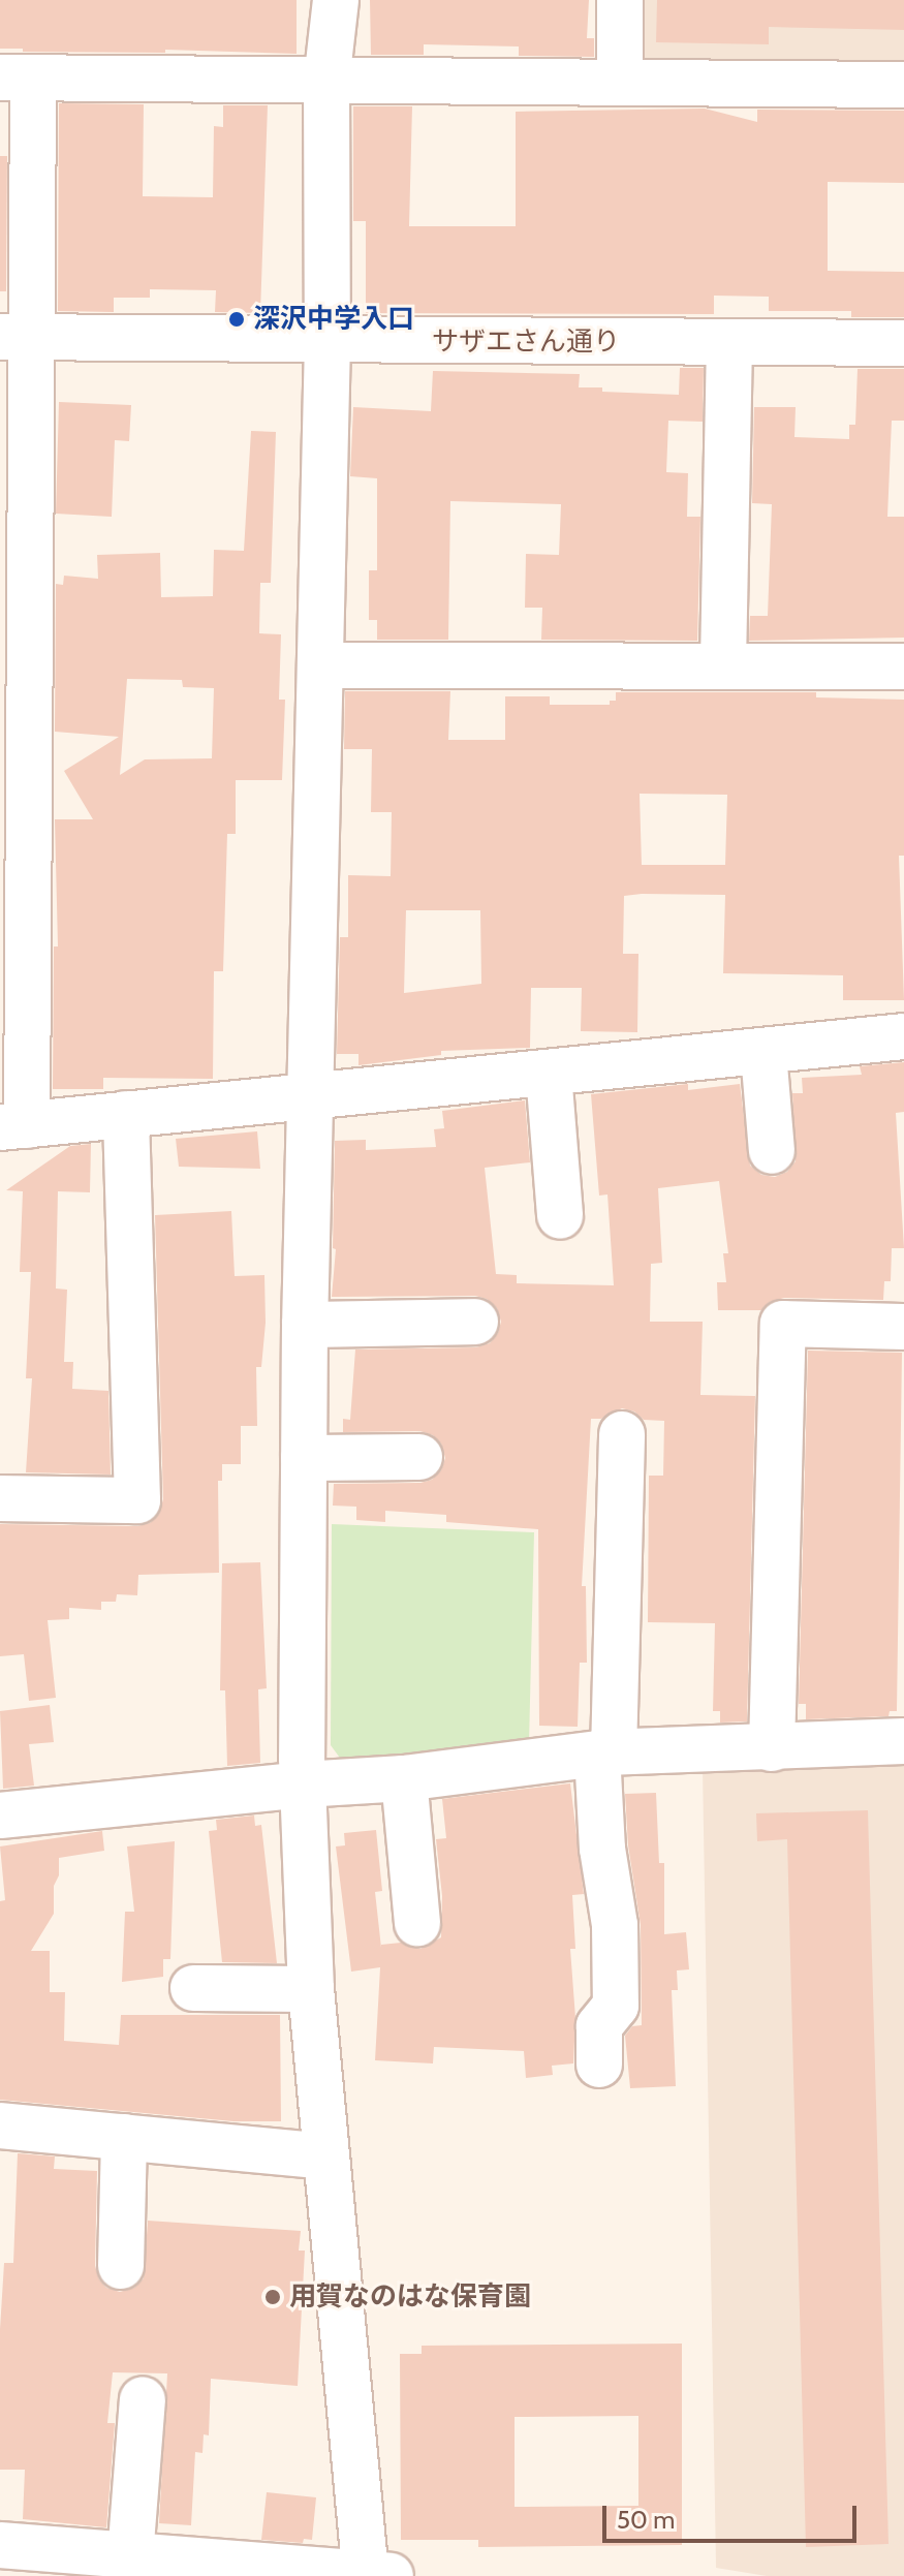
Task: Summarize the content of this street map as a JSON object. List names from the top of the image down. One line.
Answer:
{"streets":{"street":["サザエさん通り"]},"places":["深沢中学入口","用賀なのはな保育園"],"scale_bar":"50 m"}
